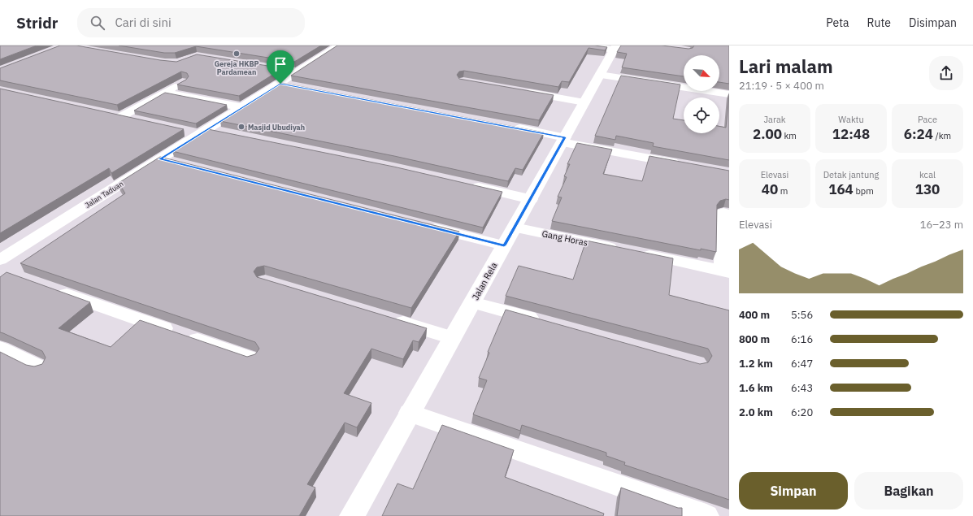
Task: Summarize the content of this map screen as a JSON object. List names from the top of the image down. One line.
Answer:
{"streets":{"street":["Jalan Taduan","Gang Horas","Jalan Rela"]},"crossings":[["Gang Horas","Jalan Rela"]],"places":["Gereja HKBP Pardamean","Masjid Ubudiyah"],"north":"bottom right","page":{"header":"Stridr","search":"Cari di sini","nav":["Peta","Rute","Disimpan"],"heading":["Lari malam","21:19 · 5 × 400 m"],"stats":[["Jarak","2.00 km"],["Waktu","12:48"],["Pace","6:24 /km"],["Elevasi","40 m"],["Detak jantung","164 bpm"],["kcal","130"]],"chart":["Elevasi","16–23 m"],"list":[{"name":"400 m","note":"5:56"},{"name":"800 m","note":"6:16"},{"name":"1.2 km","note":"6:47"},{"name":"1.6 km","note":"6:43"},{"name":"2.0 km","note":"6:20"}],"buttons":["Simpan","Bagikan"]}}
